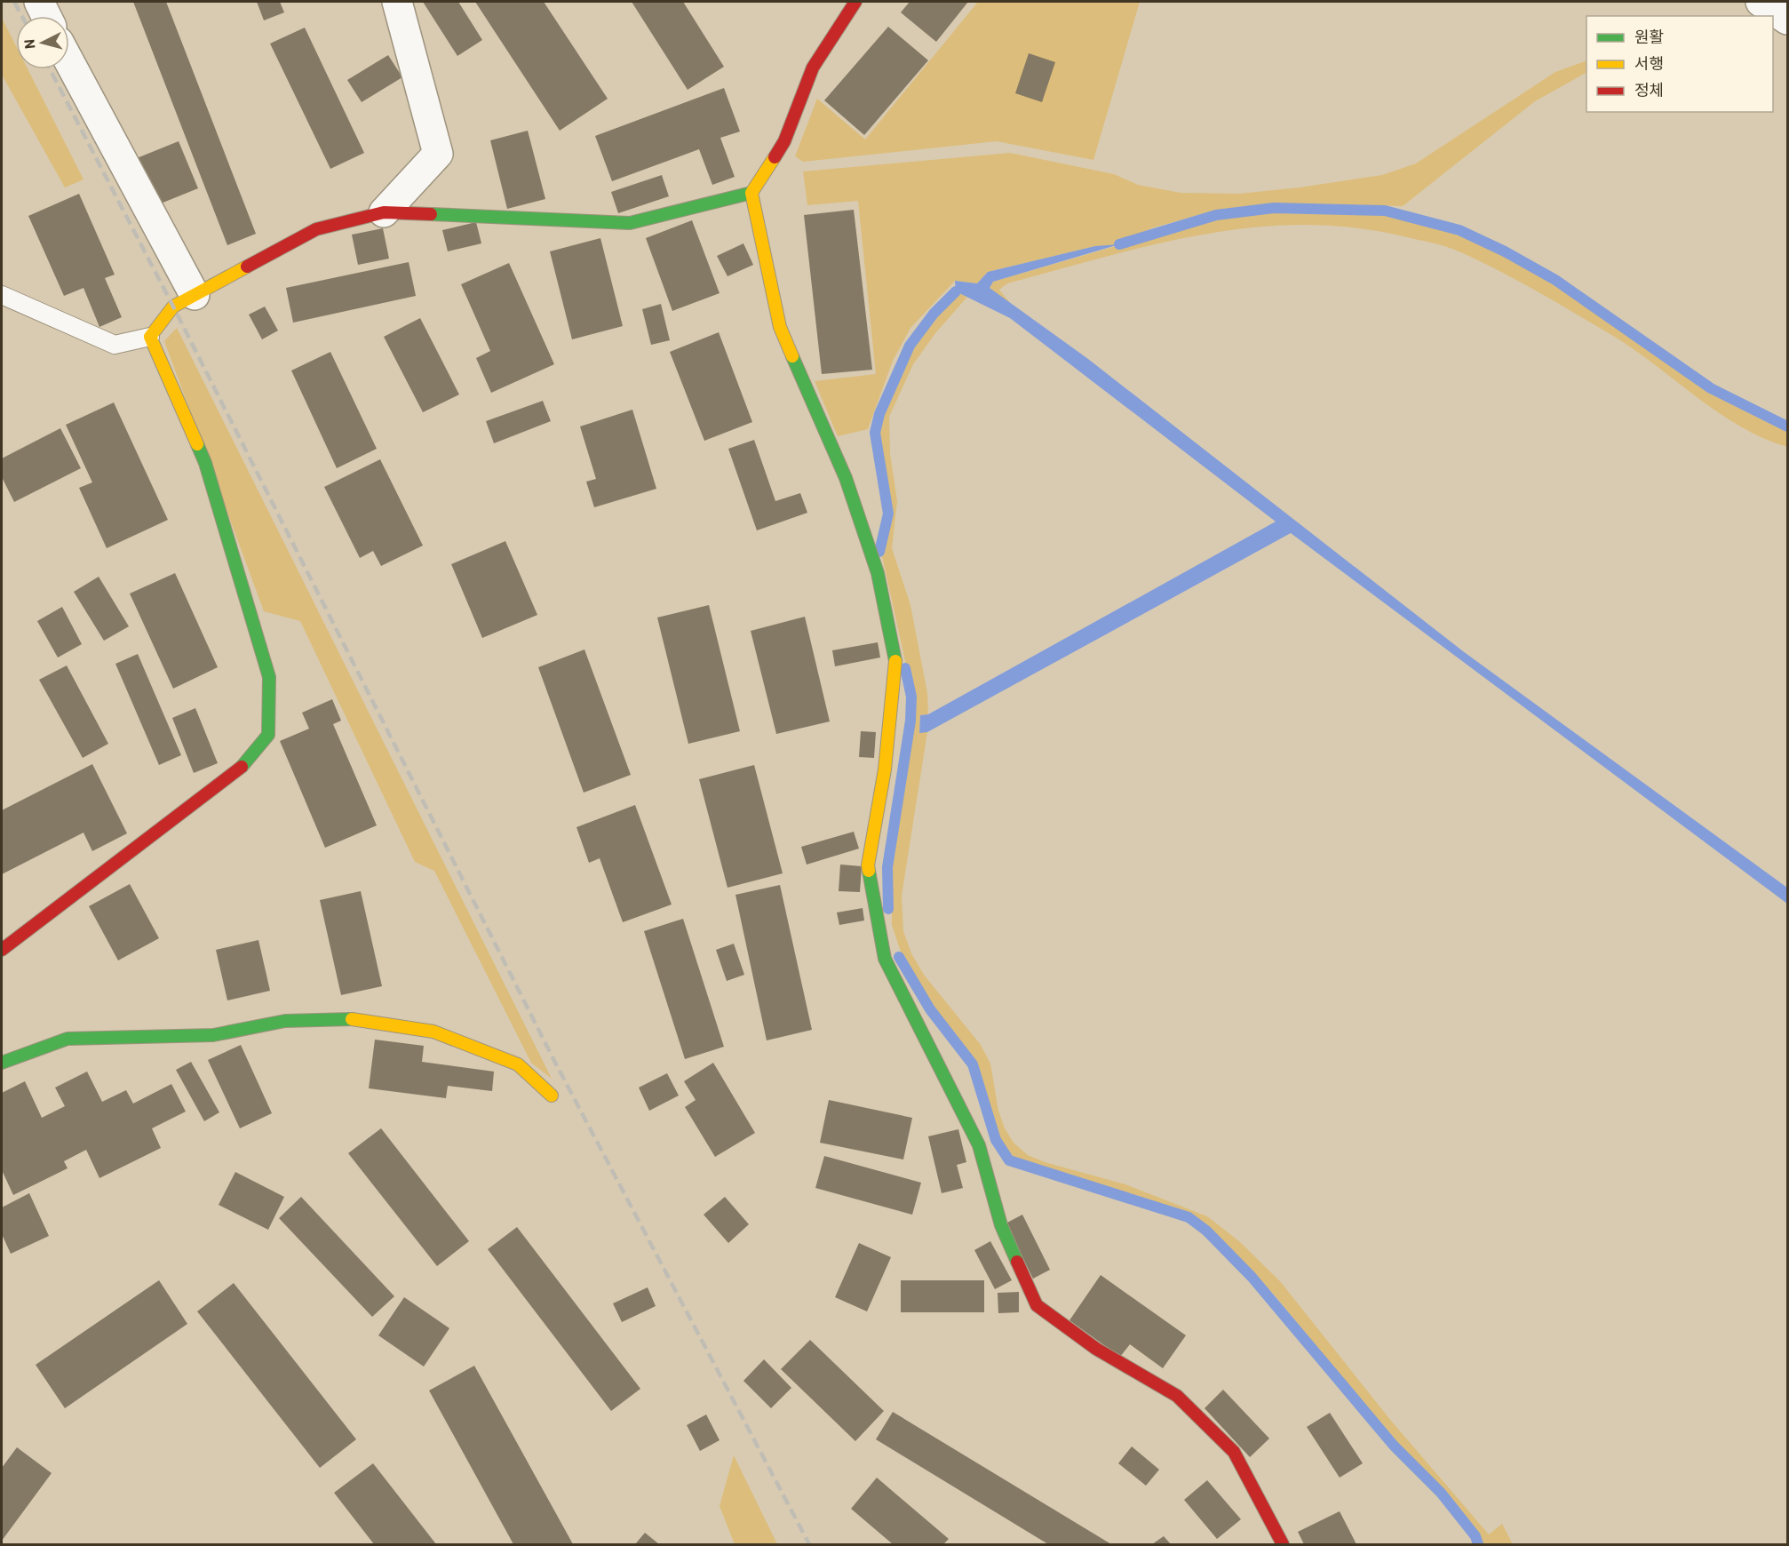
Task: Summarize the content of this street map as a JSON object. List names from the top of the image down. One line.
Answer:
{"legend":["원활","서행","정체"],"north":"left"}
